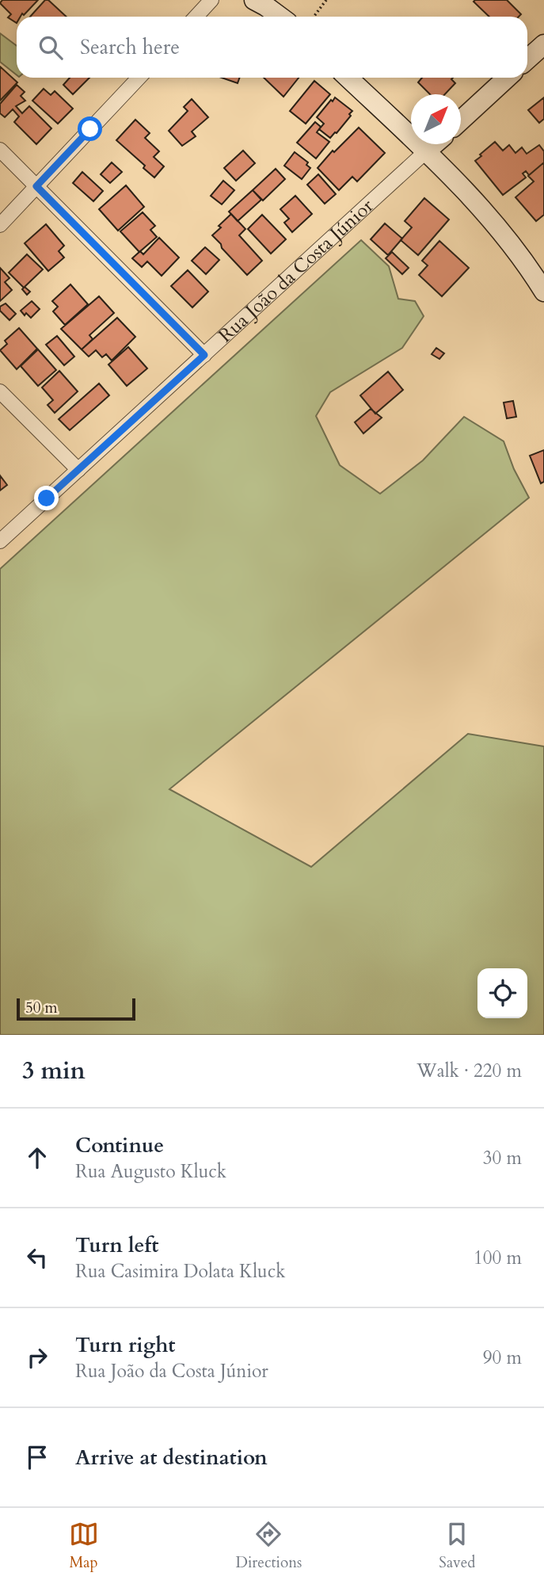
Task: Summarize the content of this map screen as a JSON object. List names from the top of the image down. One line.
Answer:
{"streets":{"main road":["Rua João da Costa Júnior"]},"scale_bar":"50 m","north":"top right","page":{"search":"Search here","scale":"50 m","heading":["3 min","Walk · 220 m"],"list":[["Continue","Rua Augusto Kluck","30 m"],["Turn left","Rua Casimira Dolata Kluck","100 m"],["Turn right","Rua João da Costa Júnior","90 m"],"Arrive at destination"],"nav":["Map","Directions","Saved"]}}
